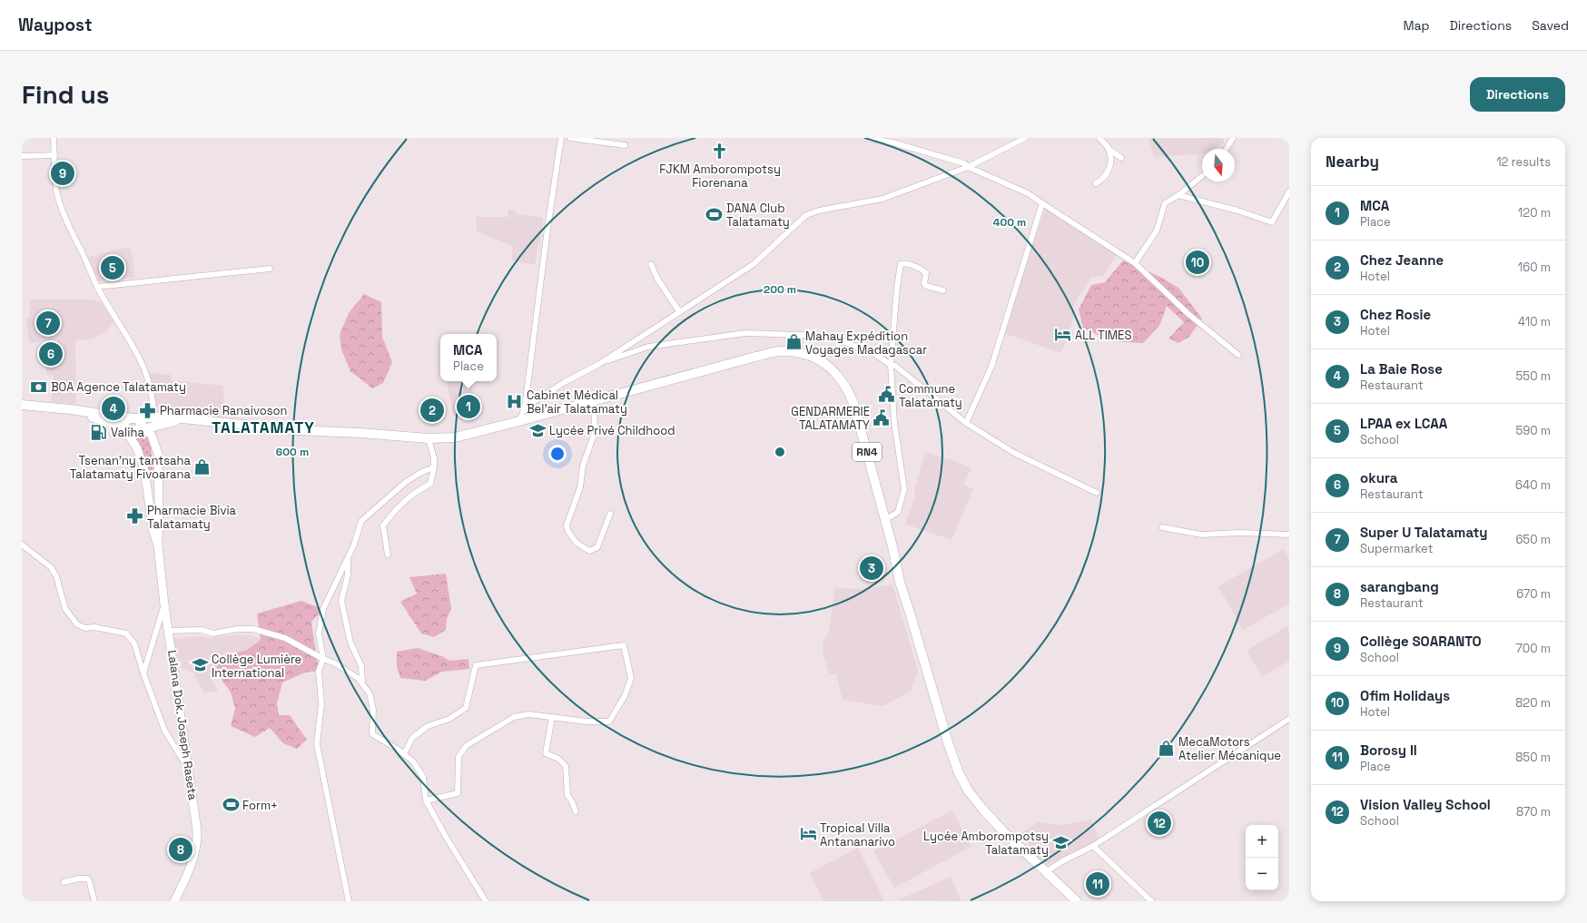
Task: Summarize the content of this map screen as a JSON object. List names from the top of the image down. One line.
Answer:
{"streets":{"main road":["RN4","Lalana Dok. Joseph Raseta"]},"districts":["TALATAMATY"],"places":{"church":["FJKM Amborompotsy Fiorenana"],"sports":["DANA Club Talatamaty","Form+"],"hotel":["ALL TIMES","Tropical Villa Antananarivo"],"shop":["Mahay Expédition Voyages Madagascar","Tsenan'ny tantsaha Talatamaty Fivoarana","MecaMotors Atelier Mécanique"],"bank":["BOA Agence Talatamaty"],"public building":["Commune Talatamaty","GENDARMERIE TALATAMATY"],"hospital":["Cabinet Médical Bel'air Talatamaty"],"pharmacy":["Pharmacie Ranaivoson","Pharmacie Bivia Talatamaty"],"school or university":["Lycée Privé Childhood","Collège Lumière International","Lycée Amborompotsy Talatamaty"],"fuel station":["Valiha"]},"north":"bottom","page":{"header":"Waypost","nav":["Map","Directions","Saved"],"buttons":"Directions","title":"Find us","heading":["Nearby","12 results"],"pins":["9","10","5","7","6","1","4","2","3","12","8","11"],"list":[{"mark":"1","name":"MCA","note":"Place","value":"120 m"},{"mark":"2","name":"Chez Jeanne","note":"Hotel","value":"160 m"},{"mark":"3","name":"Chez Rosie","note":"Hotel","value":"410 m"},{"mark":"4","name":"La Baie Rose","note":"Restaurant","value":"550 m"},{"mark":"5","name":"LPAA ex LCAA","note":"School","value":"590 m"},{"mark":"6","name":"okura","note":"Restaurant","value":"640 m"},{"mark":"7","name":"Super U Talatamaty","note":"Supermarket","value":"650 m"},{"mark":"8","name":"sarangbang","note":"Restaurant","value":"670 m"},{"mark":"9","name":"Collège SOARANTO","note":"School","value":"700 m"},{"mark":"10","name":"Ofim Holidays","note":"Hotel","value":"820 m"},{"mark":"11","name":"Borosy II","note":"Place","value":"850 m"},{"mark":"12","name":"Vision Valley School","note":"School","value":"870 m"}],"popup":["MCA","Place"],"map_buttons":["+","−"]},"rings":["400 m","200 m","600 m"]}
